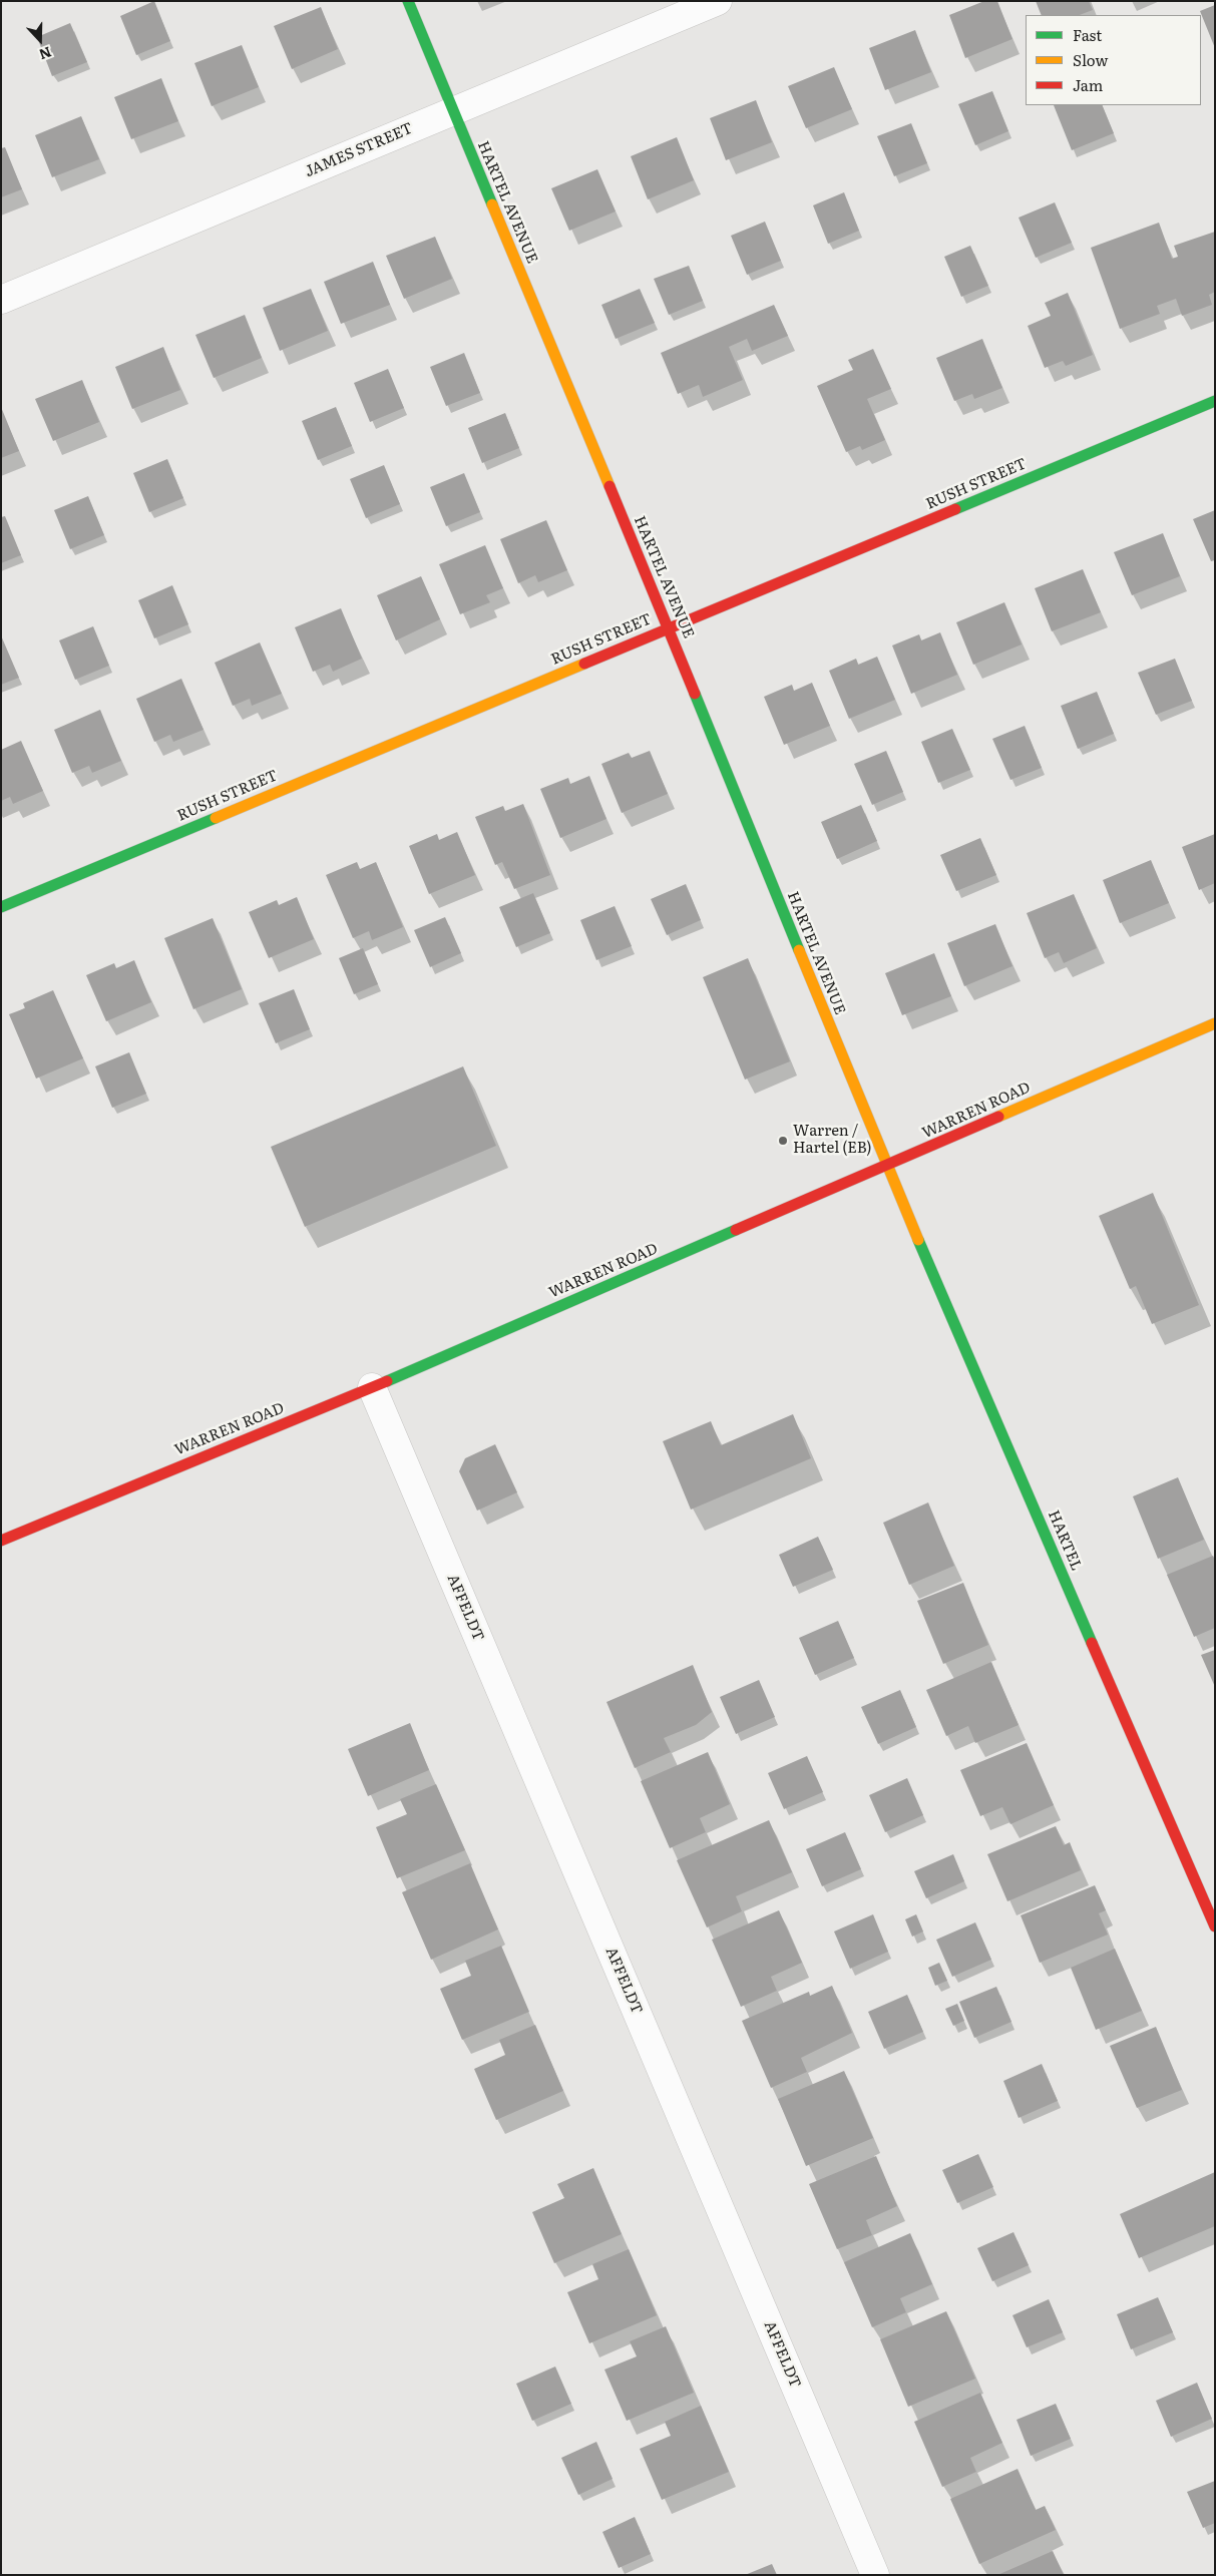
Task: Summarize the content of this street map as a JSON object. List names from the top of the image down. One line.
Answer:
{"streets":{"street":["JAMES STREET","HARTEL AVENUE","RUSH STREET","WARREN ROAD","HARTEL","AFFELDT"]},"crossings":[["JAMES STREET","HARTEL AVENUE"],["HARTEL AVENUE","RUSH STREET"],["HARTEL AVENUE","WARREN ROAD"],["HARTEL AVENUE","HARTEL"],["WARREN ROAD","HARTEL"],["WARREN ROAD","AFFELDT"]],"places":["Warren / Hartel (EB)"],"legend":["Fast","Slow","Jam"],"north":"bottom"}
